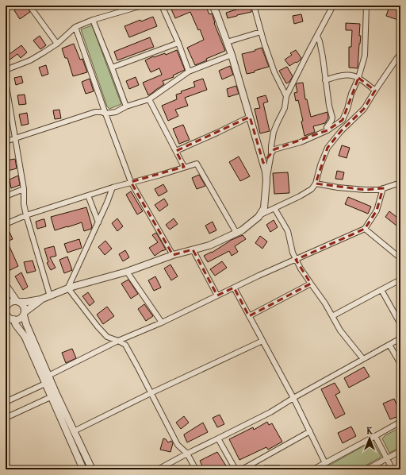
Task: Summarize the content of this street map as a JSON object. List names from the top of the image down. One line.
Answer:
{"north":"top"}
